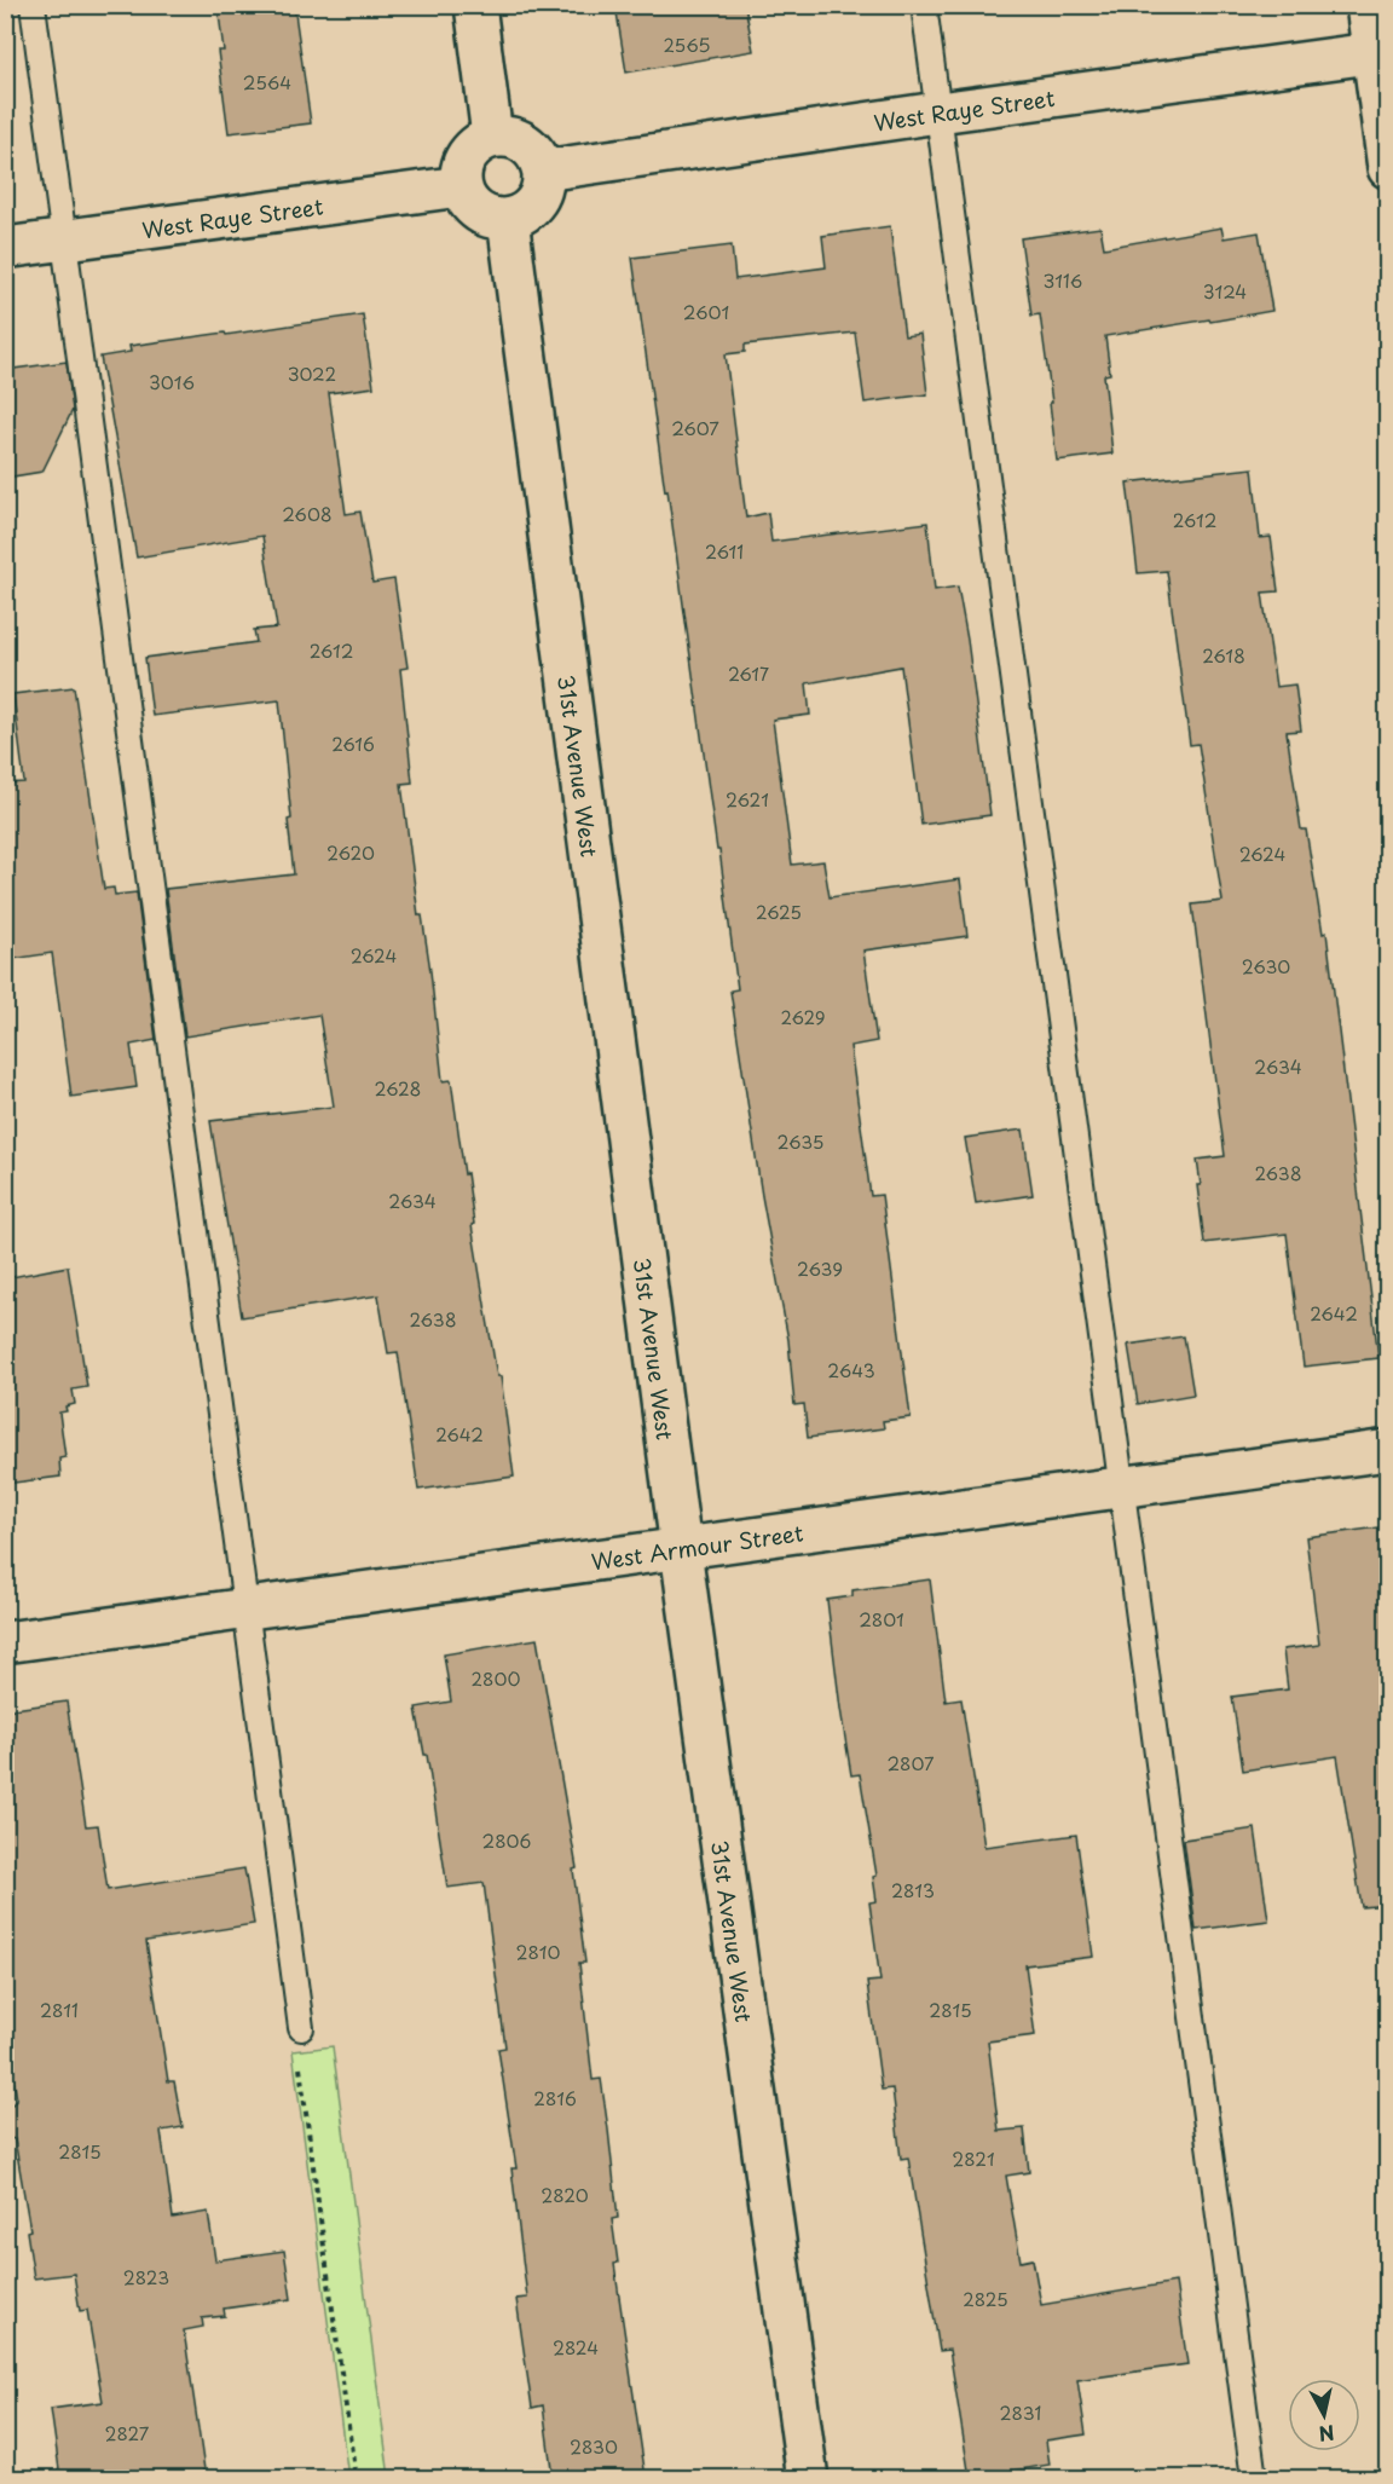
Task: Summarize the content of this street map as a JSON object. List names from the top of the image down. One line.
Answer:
{"streets":{"street":["West Raye Street","31st Avenue West","West Armour Street"]},"crossings":[["West Raye Street","31st Avenue West"],["31st Avenue West","West Armour Street"]],"house_numbers":["2565","2564","3116","3124","2601","3022","3016","2607","2608","2612","2611","2612","2618","2617","2616","2621","2620","2624","2625","2624","2630","2629","2634","2628","2635","2638","2634","2639","2642","2638","2643","2642","2801","2800","2807","2806","2813","2810","2811","2815","2816","2815","2821","2820","2823","2825","2824","2831","2827","2830"],"north":"bottom"}
